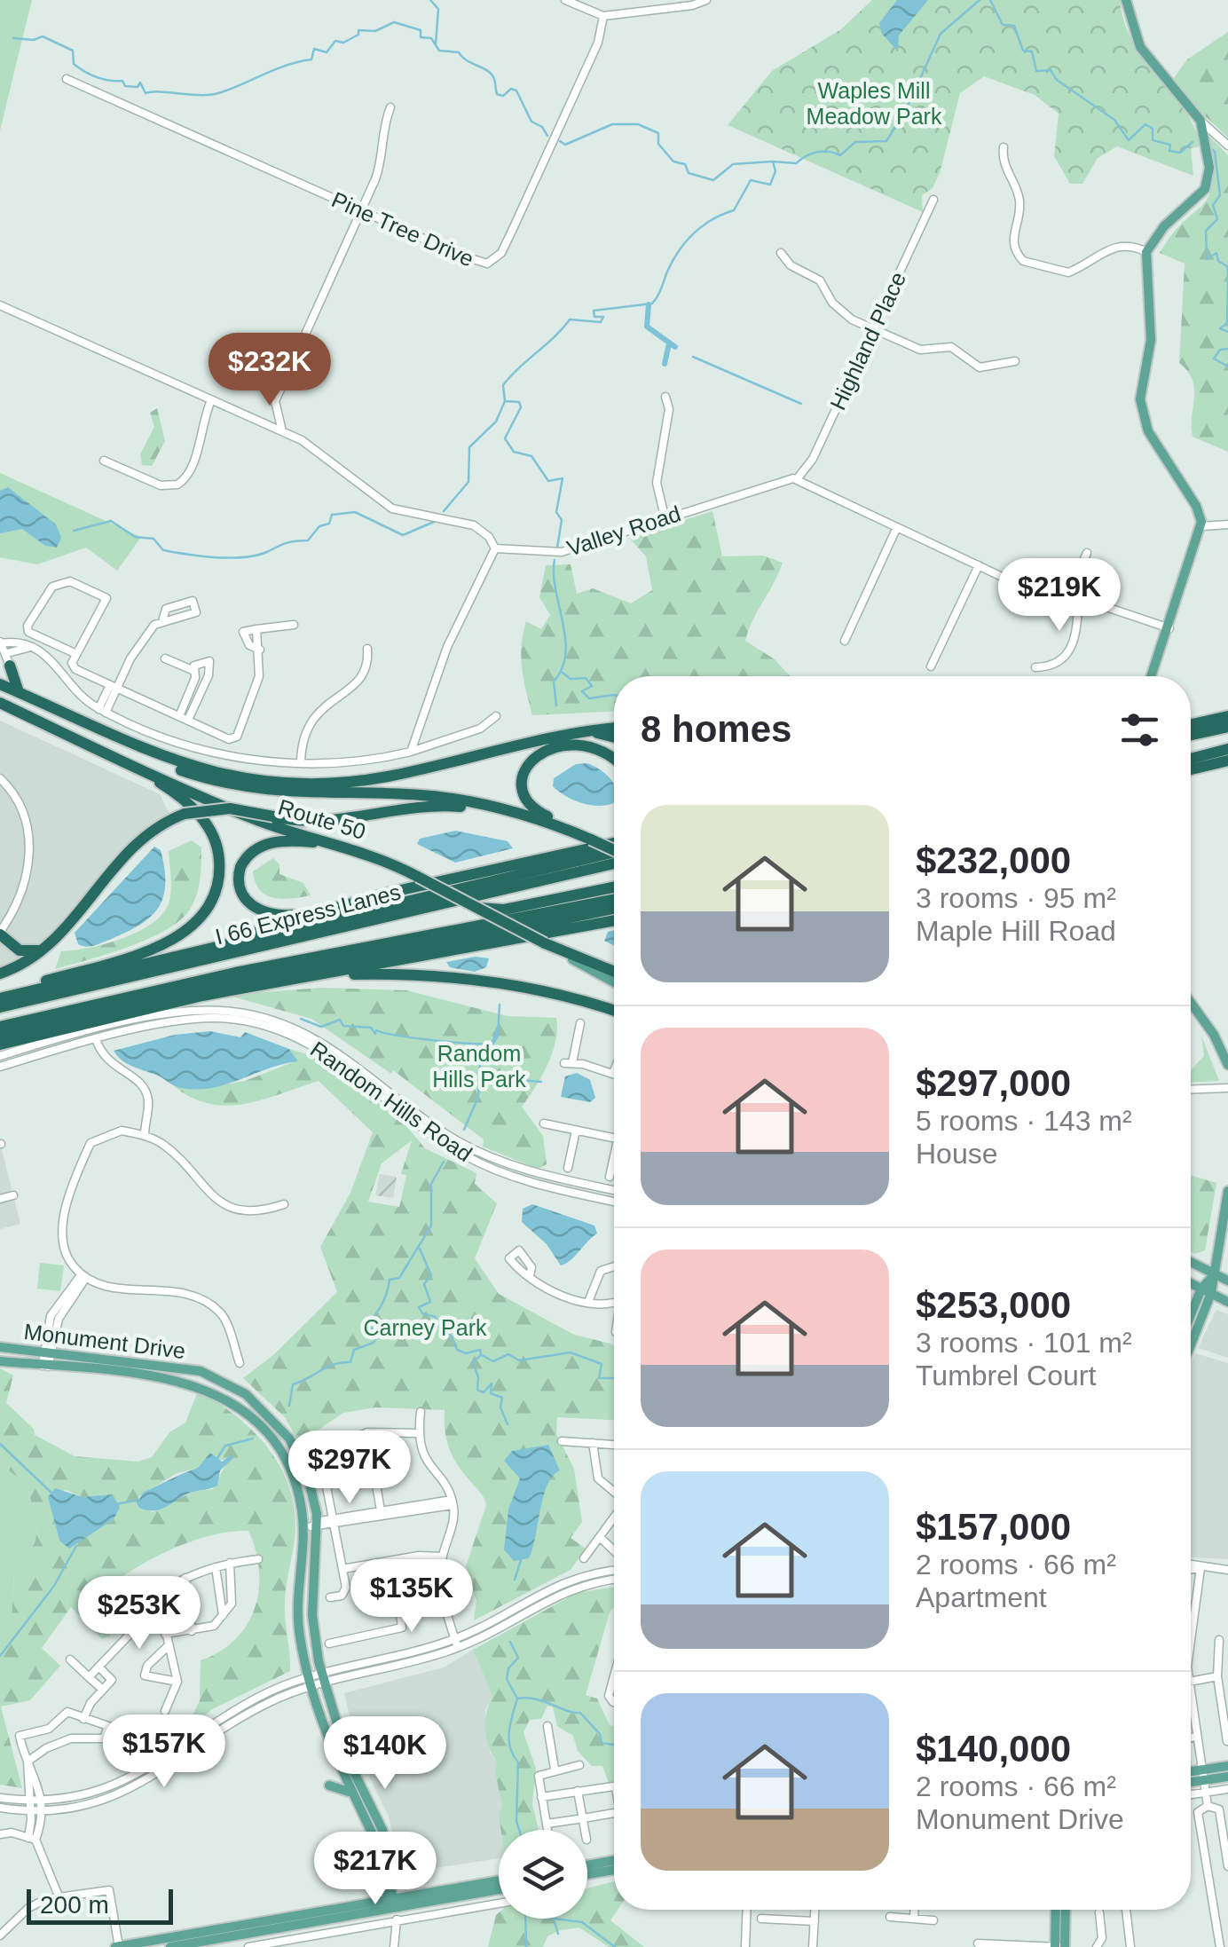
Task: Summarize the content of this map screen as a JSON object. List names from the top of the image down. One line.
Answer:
{"streets":{"highway":["Route 50","I 66 Express Lanes"],"main road":["Monument Drive"],"street":["Pine Tree Drive","Highland Place","Valley Road","Random Hills Road"]},"crossings":[["Highland Place","Valley Road"]],"parks":["Waples Mill Meadow Park","Random Hills Park","Carney Park"],"scale_bar":"200 m","page":{"price":["$232K","$219K","$297K","$135K","$253K","$157K","$140K","$217K"],"heading":"8 homes","list":[{"name":"$232,000","note":"3 rooms · 95 m² · Maple Hill Road"},{"name":"$297,000","note":"5 rooms · 143 m² · House"},{"name":"$253,000","note":"3 rooms · 101 m² · Tumbrel Court"},{"name":"$157,000","note":"2 rooms · 66 m² · Apartment"},{"name":"$140,000","note":"2 rooms · 66 m² · Monument Drive"}],"scale":"200 m"}}
